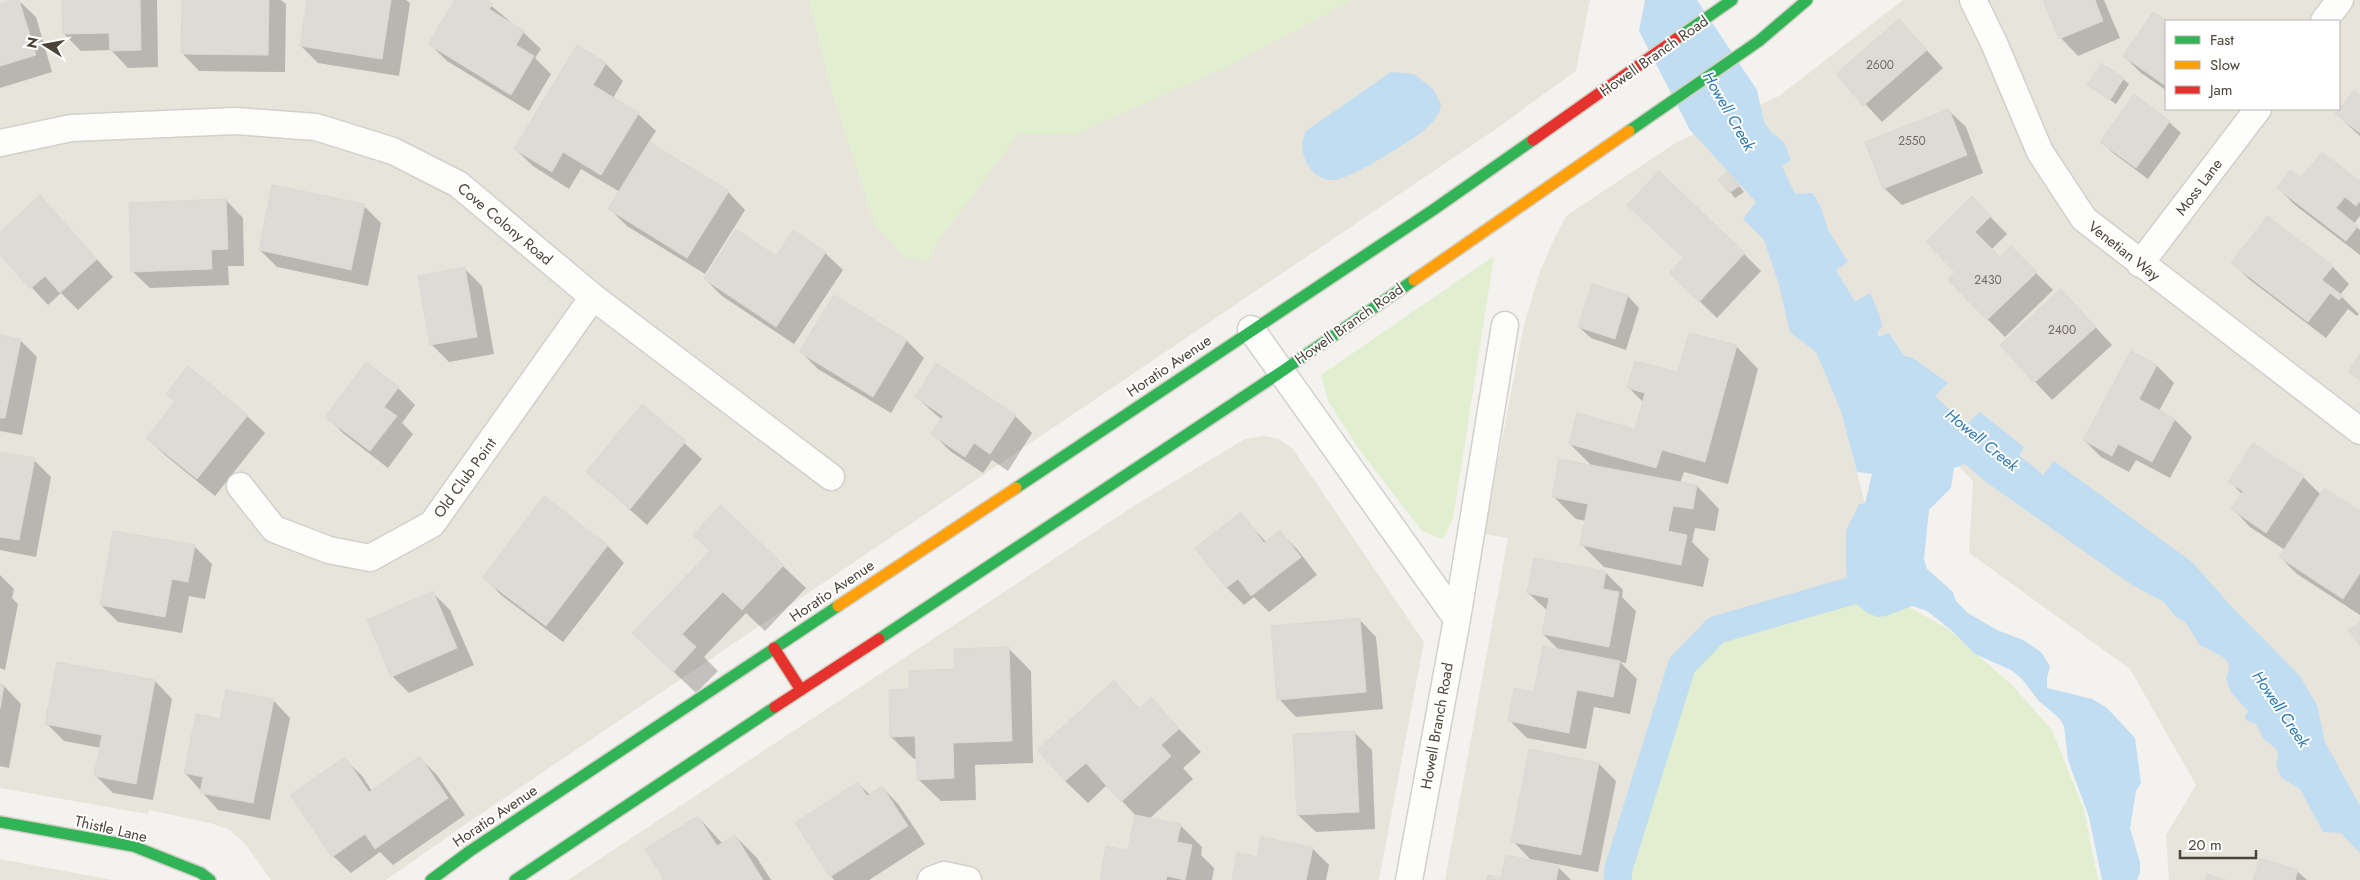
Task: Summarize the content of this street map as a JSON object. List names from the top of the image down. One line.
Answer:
{"streets":{"main road":["Howell Branch Road","Horatio Avenue","Thistle Lane"],"street":["Moss Lane","Cove Colony Road","Venetian Way","Old Club Point"]},"crossings":[["Howell Branch Road","Horatio Avenue"],["Moss Lane","Venetian Way"],["Cove Colony Road","Old Club Point"]],"water":["Howell Creek"],"house_numbers":["2600","2550","2430","2400"],"legend":["Fast","Slow","Jam"],"scale_bar":"20 m","north":"left"}
